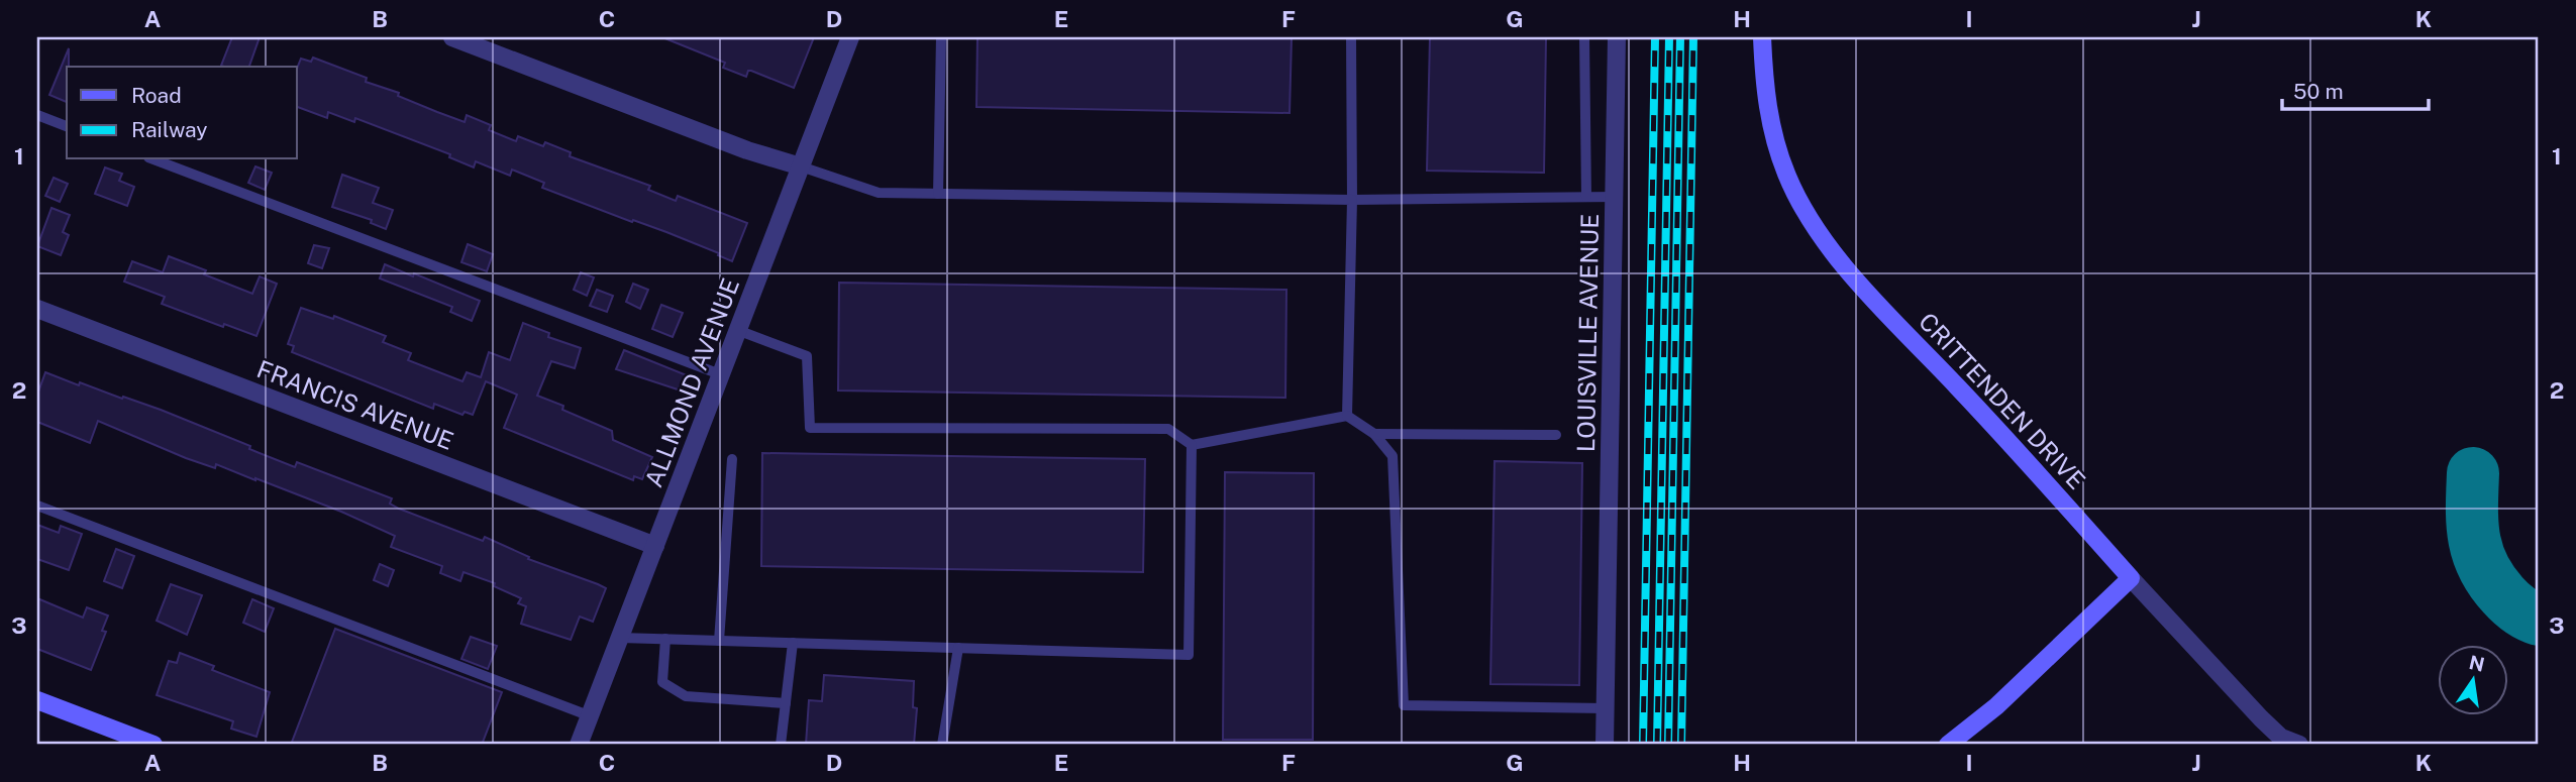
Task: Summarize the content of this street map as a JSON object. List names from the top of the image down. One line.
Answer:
{"streets":{"main road":["CRITTENDEN DRIVE"],"street":["LOUISVILLE AVENUE","ALLMOND AVENUE","FRANCIS AVENUE"]},"crossings":[["ALLMOND AVENUE","FRANCIS AVENUE"]],"legend":["Road","Railway"],"scale_bar":"50 m","north":"top","grid":{"columns":["A","B","C","D","E","F","G","H","I","J","K"],"rows":["1","2","3"]}}
